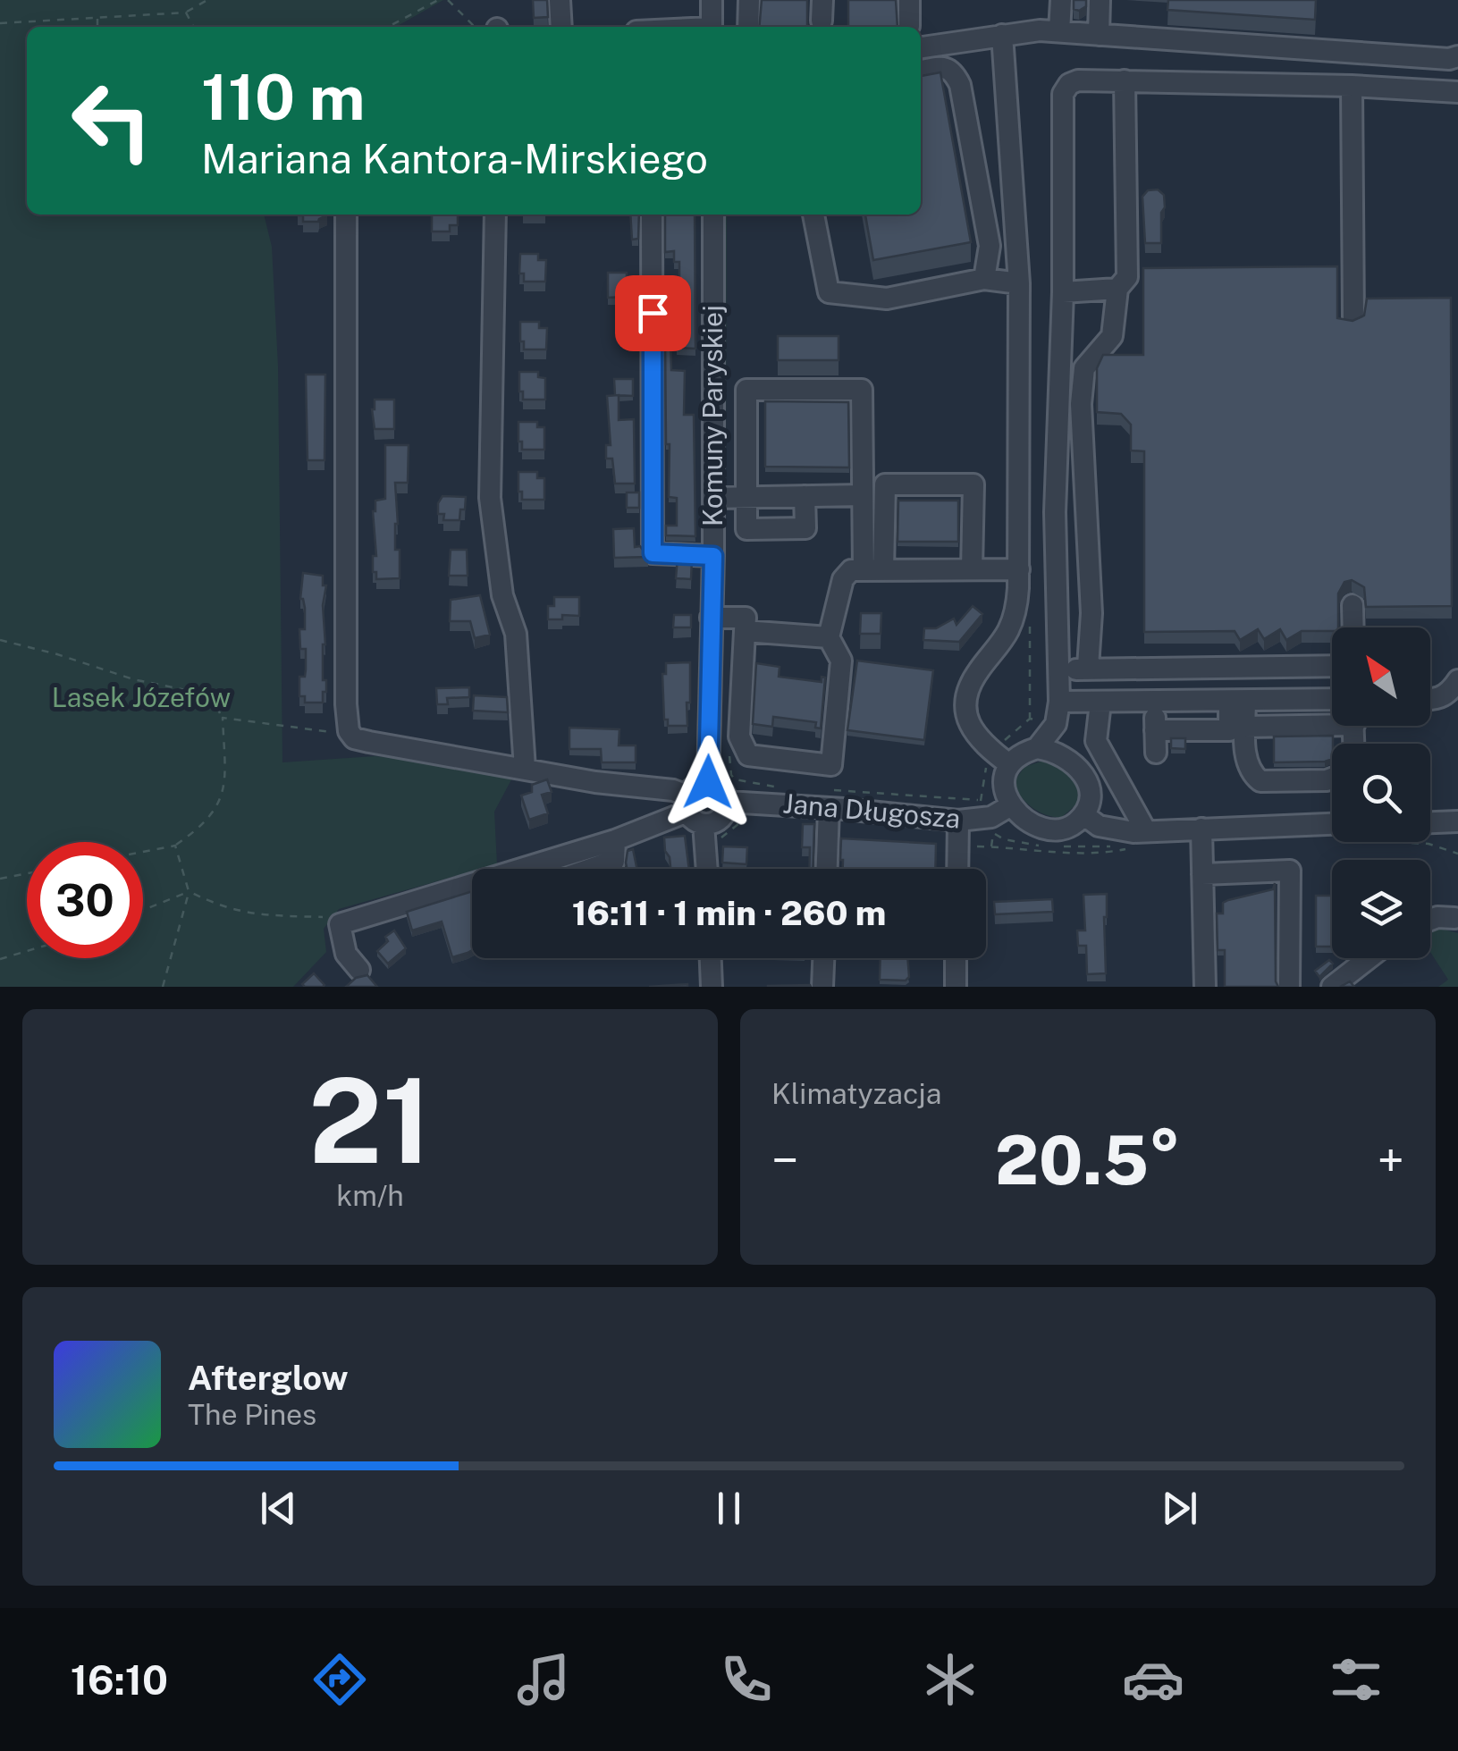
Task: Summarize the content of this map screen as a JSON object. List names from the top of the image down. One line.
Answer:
{"streets":{"street":["Komuny Paryskiej","Jana Długosza"]},"crossings":[["Komuny Paryskiej","Jana Długosza"]],"parks":["Lasek Józefów"],"north":"top left","page":{"turn":["110 m","Mariana Kantora-Mirskiego"],"limit":"30","trip":"16:11 · 1 min · 260 m","tile":[["21","km/h"],"Klimatyzacja"],"heat":["−","20.5°","+"],"song":["Afterglow","The Pines"],"tabs":"16:10"}}
